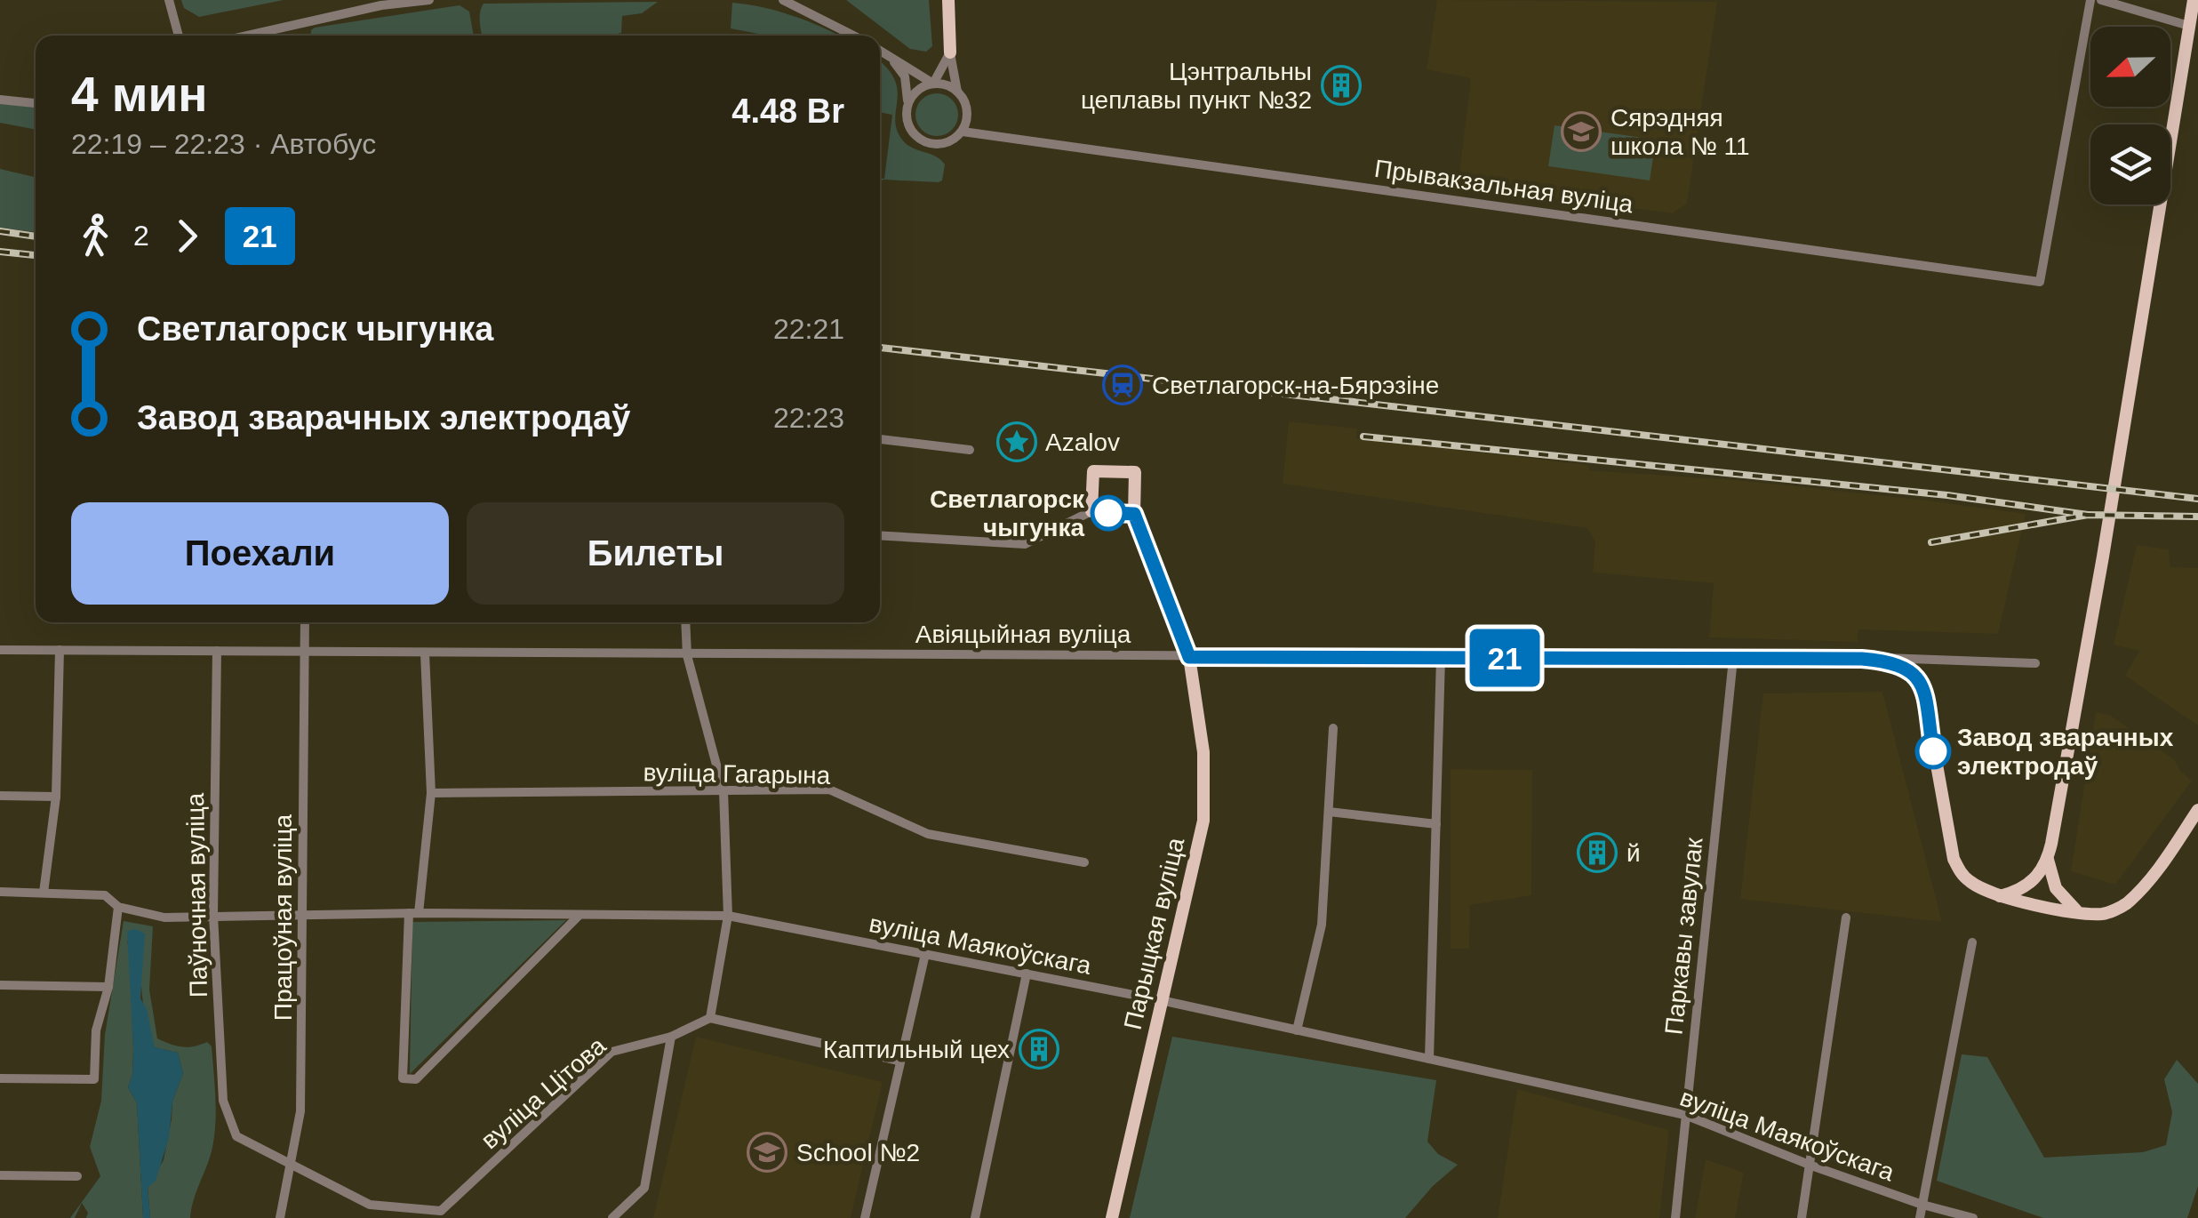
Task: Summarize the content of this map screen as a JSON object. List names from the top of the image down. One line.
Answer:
{"streets":{"main road":["Авіяцыйная вуліца","Парыцкая вуліца"],"street":["Прывакзальная вуліца","вуліца Гагарына","Паўночная вуліца","Працоўная вуліца","Паркавы завулак","вуліца Маякоўскага","вуліца Цітова"]},"crossings":[["Авіяцыйная вуліца","Паўночная вуліца"],["Авіяцыйная вуліца","Працоўная вуліца"],["Авіяцыйная вуліца","Парыцкая вуліца"],["Авіяцыйная вуліца","Паркавы завулак"],["Паўночная вуліца","вуліца Маякоўскага"],["Паўночная вуліца","вуліца Цітова"],["Працоўная вуліца","вуліца Маякоўскага"],["Працоўная вуліца","вуліца Цітова"],["Парыцкая вуліца","вуліца Маякоўскага"],["Паркавы завулак","вуліца Маякоўскага"]],"places":{"building":["Цэнтральны цеплавы пункт №32","й","Каптильный цех"],"school or university":["Сярэдняя школа № 11","School №2"],"station":["Светлагорск-на-Бярэзіне"],"place":["Azalov"],"other":["Светлагорск чыгунка","Завод зварачных электродаў"]},"lines":["bus line 21"],"north":"left","page":{"on_map":"21","heading":["4 мин","22:19 – 22:23 · Автобус","4.48 Br"],"legs":["2","21"],"list":[{"name":"Светлагорск чыгунка","value":"22:21"},{"name":"Завод зварачных электродаў","value":"22:23"}],"buttons":["Поехали","Билеты"]}}
